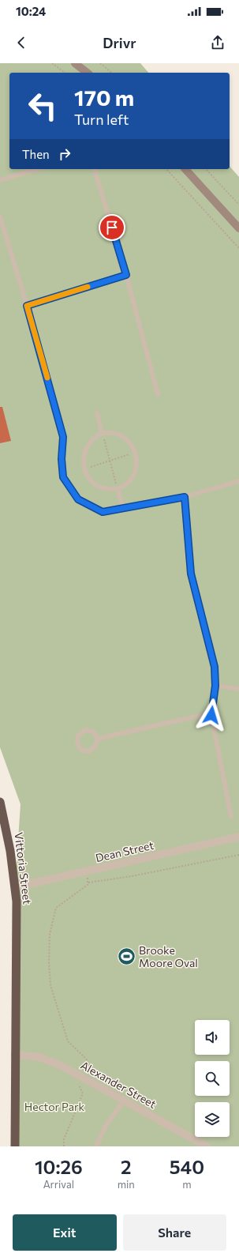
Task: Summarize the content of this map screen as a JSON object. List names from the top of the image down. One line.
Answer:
{"streets":{"highway":["Vittoria Street"],"street":["Dean Street","Alexander Street"]},"crossings":[["Dean Street","Vittoria Street"],["Vittoria Street","Alexander Street"]],"parks":["Hector Park"],"places":{"sports":["Brooke Moore Oval"]},"page":{"status":"10:24","header":"Drivr","turn":["170 m","Turn left"],"then":"Then","eta":["10:26","Arrival","2","min","540","m"],"buttons":["Exit","Share"]}}
